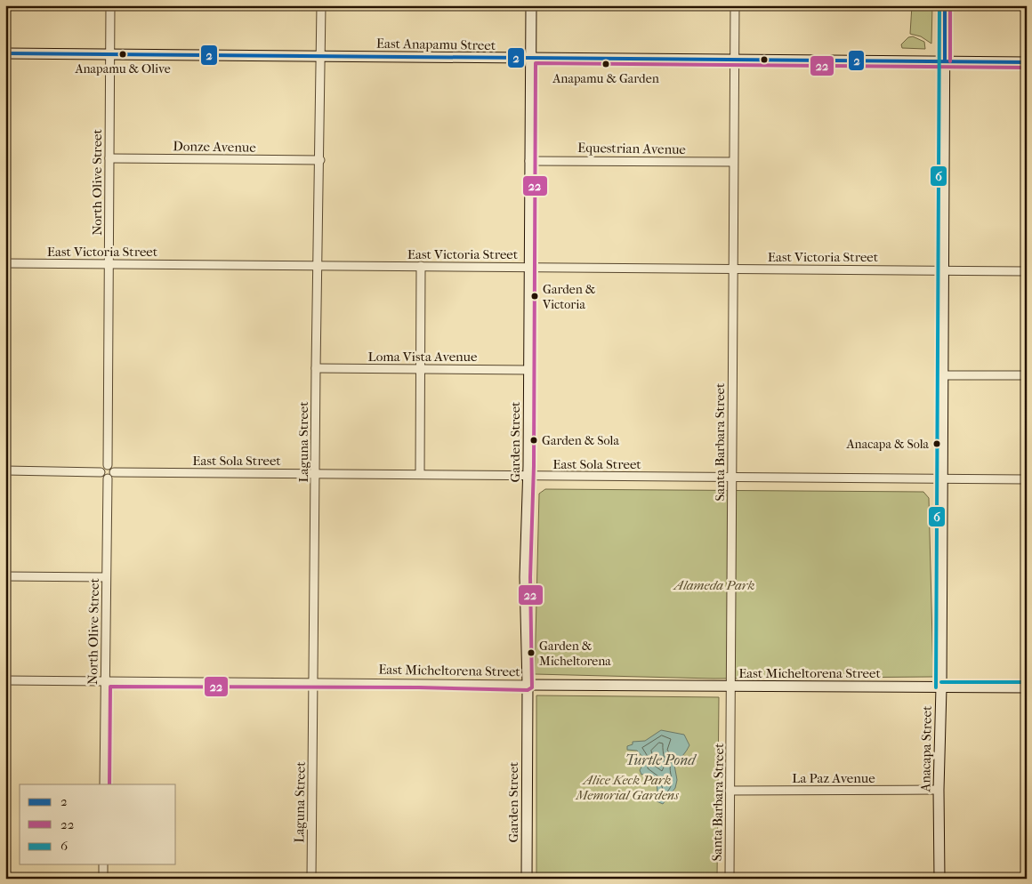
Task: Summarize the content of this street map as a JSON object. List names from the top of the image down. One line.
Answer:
{"streets":{"street":["East Anapamu Street","Donze Avenue","Equestrian Avenue","North Olive Street","East Victoria Street","Loma Vista Avenue","Laguna Street","Garden Street","Santa Barbara Street","East Sola Street","East Micheltorena Street","Anacapa Street","La Paz Avenue"]},"crossings":[["East Anapamu Street","North Olive Street"],["East Anapamu Street","Laguna Street"],["East Anapamu Street","Garden Street"],["East Anapamu Street","Santa Barbara Street"],["East Anapamu Street","Anacapa Street"],["Donze Avenue","North Olive Street"],["Donze Avenue","Laguna Street"],["Equestrian Avenue","Garden Street"],["Equestrian Avenue","Santa Barbara Street"],["North Olive Street","East Victoria Street"],["North Olive Street","East Sola Street"],["North Olive Street","East Micheltorena Street"],["East Victoria Street","Laguna Street"],["East Victoria Street","Garden Street"],["East Victoria Street","Santa Barbara Street"],["East Victoria Street","Anacapa Street"],["Loma Vista Avenue","Laguna Street"],["Loma Vista Avenue","Garden Street"],["Laguna Street","East Sola Street"],["Laguna Street","East Micheltorena Street"],["Garden Street","East Sola Street"],["Garden Street","East Micheltorena Street"],["Santa Barbara Street","East Sola Street"],["Santa Barbara Street","East Micheltorena Street"],["Santa Barbara Street","La Paz Avenue"],["East Sola Street","Anacapa Street"],["East Micheltorena Street","Anacapa Street"],["Anacapa Street","La Paz Avenue"]],"water":["Turtle Pond"],"parks":["Alameda Park","Alice Keck Park Memorial Gardens"],"places":["Anapamu & Olive","Anapamu & Garden","Garden & Victoria","Garden & Sola","Anacapa & Sola","Garden & Micheltorena"],"lines":["transit line 2","transit line 22","transit line 6"],"legend":["2","22","6"]}
